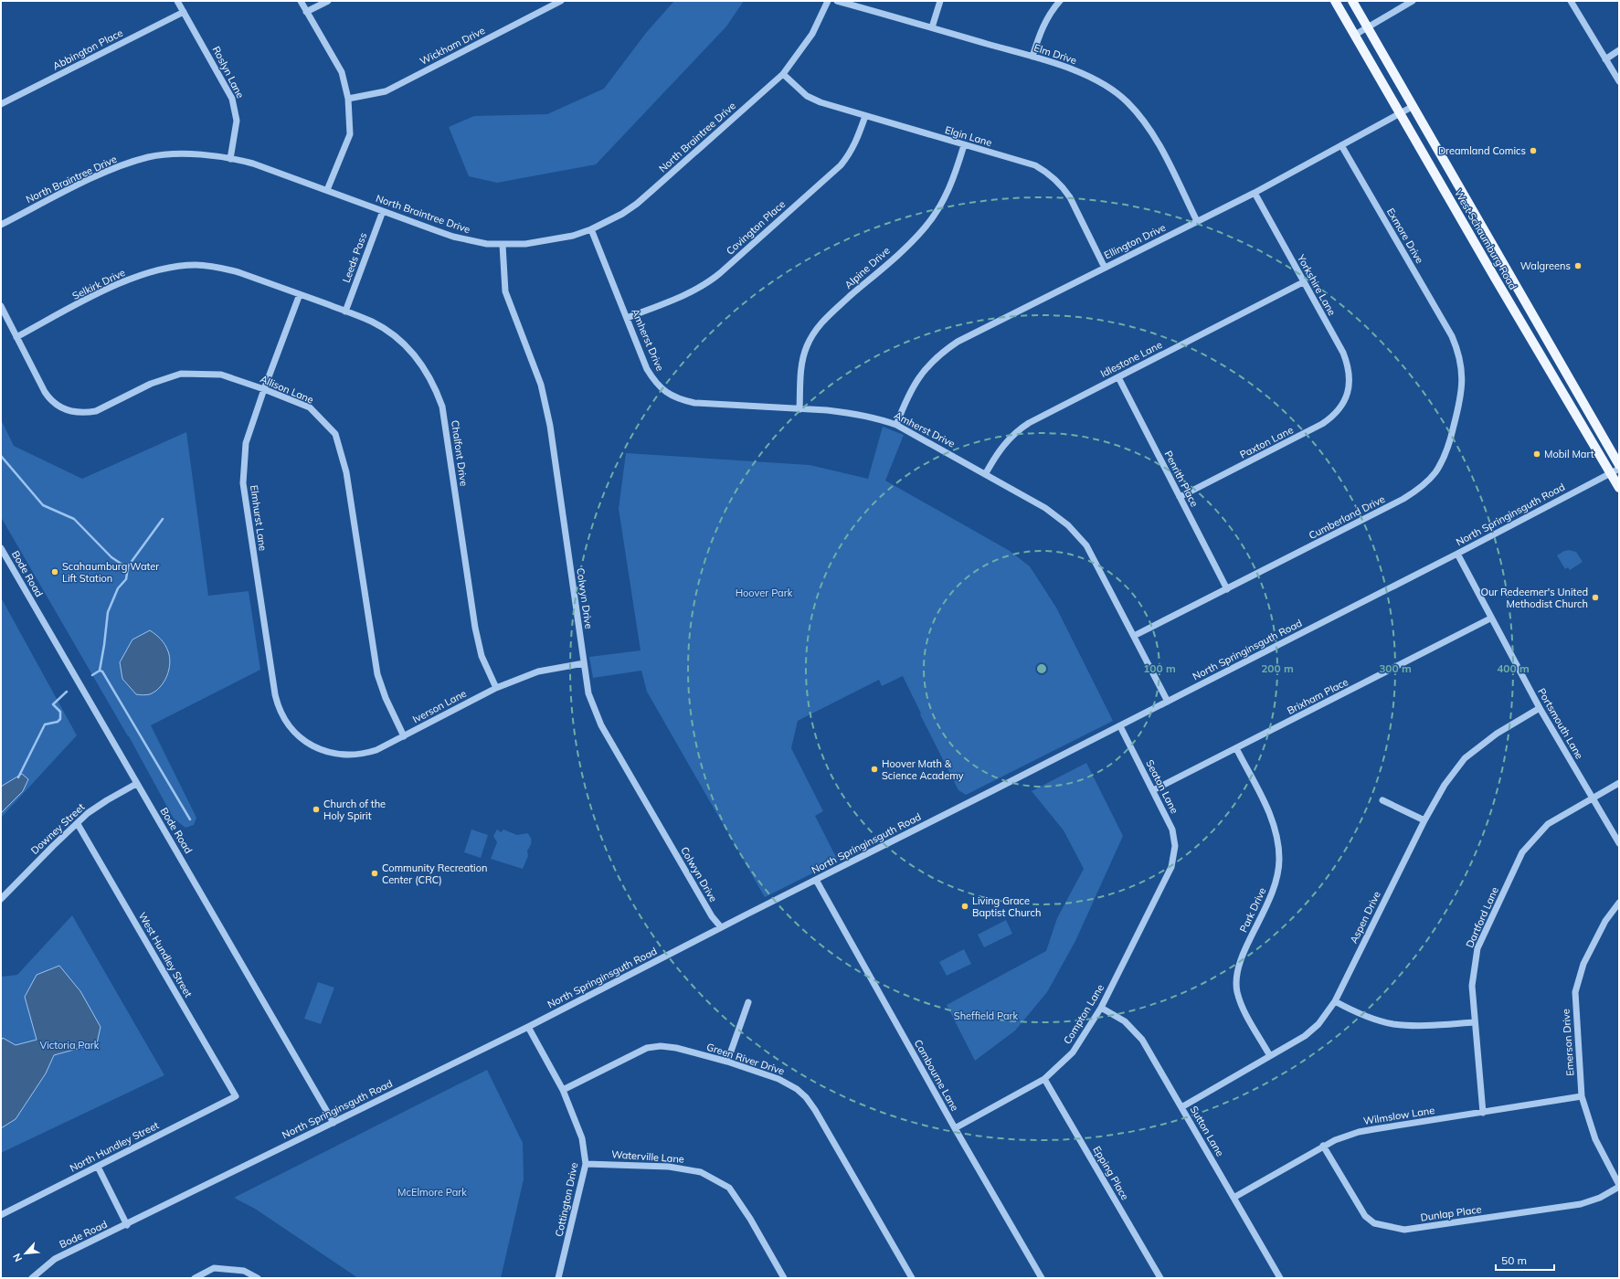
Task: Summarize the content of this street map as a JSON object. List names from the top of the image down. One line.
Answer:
{"streets":{"main road":["West Schaumburg Road"],"street":["Wickham Drive","Abbington Place","Elm Drive","Roslyn Lane","Elgin Lane","North Braintree Drive","Covington Place","Exmore Drive","Ellington Drive","Leeds Pass","Alpine Drive","Selkirk Drive","Yorkshire Lane","Amherst Drive","Idlestone Lane","Allison Lane","Paxton Lane","Chalfont Drive","Penrith Place","North Springinsguth Road","Cumberland Drive","Elmhurst Lane","Bode Road","Colwyn Drive","Brixham Place","Iverson Lane","Portsmouth Lane","Seaton Lane","Downey Street","Park Drive","Aspen Drive","Dartford Lane","West Hundley Street","Compton Lane","Emerson Drive","Green River Drive","Cambourne Lane","Wilmslow Lane","Sutton Lane","North Hundley Street","Waterville Lane","Epping Place","Cottington Drive","Dunlap Place"]},"crossings":[["Abbington Place","Roslyn Lane"],["Elm Drive","Ellington Drive"],["Roslyn Lane","North Braintree Drive"],["Elgin Lane","North Braintree Drive"],["Elgin Lane","Covington Place"],["Elgin Lane","Ellington Drive"],["Elgin Lane","Alpine Drive"],["North Braintree Drive","Leeds Pass"],["North Braintree Drive","Amherst Drive"],["North Braintree Drive","Colwyn Drive"],["Covington Place","Amherst Drive"],["Exmore Drive","Ellington Drive"],["Exmore Drive","Cumberland Drive"],["West Schaumburg Road","Ellington Drive"],["West Schaumburg Road","North Springinsguth Road"],["Ellington Drive","Yorkshire Lane"],["Ellington Drive","Amherst Drive"],["Leeds Pass","Chalfont Drive"],["Alpine Drive","Amherst Drive"],["Selkirk Drive","Allison Lane"],["Selkirk Drive","Chalfont Drive"],["Selkirk Drive","Elmhurst Lane"],["Yorkshire Lane","Idlestone Lane"],["Yorkshire Lane","Paxton Lane"],["Amherst Drive","Idlestone Lane"],["Amherst Drive","North Springinsguth Road"],["Amherst Drive","Cumberland Drive"],["Idlestone Lane","Penrith Place"],["Allison Lane","Elmhurst Lane"],["Allison Lane","Iverson Lane"],["Paxton Lane","Penrith Place"],["Chalfont Drive","Elmhurst Lane"],["Chalfont Drive","Iverson Lane"],["Penrith Place","Cumberland Drive"],["North Springinsguth Road","Bode Road"],["North Springinsguth Road","Colwyn Drive"],["North Springinsguth Road","Portsmouth Lane"],["North Springinsguth Road","Seaton Lane"],["North Springinsguth Road","Cambourne Lane"],["North Springinsguth Road","Cottington Drive"],["Elmhurst Lane","Iverson Lane"],["Bode Road","Downey Street"],["Colwyn Drive","Iverson Lane"],["Brixham Place","Portsmouth Lane"],["Brixham Place","Seaton Lane"],["Brixham Place","Park Drive"],["Portsmouth Lane","Aspen Drive"],["Portsmouth Lane","Dartford Lane"],["Seaton Lane","Compton Lane"],["Downey Street","West Hundley Street"],["Park Drive","Aspen Drive"],["Aspen Drive","Sutton Lane"],["Dartford Lane","Wilmslow Lane"],["West Hundley Street","North Hundley Street"],["Compton Lane","Cambourne Lane"],["Compton Lane","Sutton Lane"],["Compton Lane","Epping Place"],["Emerson Drive","Wilmslow Lane"],["Emerson Drive","Dunlap Place"],["Green River Drive","Cottington Drive"],["Wilmslow Lane","Sutton Lane"],["Wilmslow Lane","Dunlap Place"],["Waterville Lane","Cottington Drive"]],"parks":["Hoover Park","Sheffield Park","Victoria Park","McElmore Park"],"places":["Dreamland Comics","Walgreens","Mobil Mart","Scahaumburg Water Lift Station","Our Redeemer's United Methodist Church","Hoover Math & Science Academy","Church of the Holy Spirit","Community Recreation Center (CRC)","Living Grace Baptist Church"],"scale_bar":"50 m","north":"bottom left","rings":["100 m","200 m","300 m","400 m"]}
